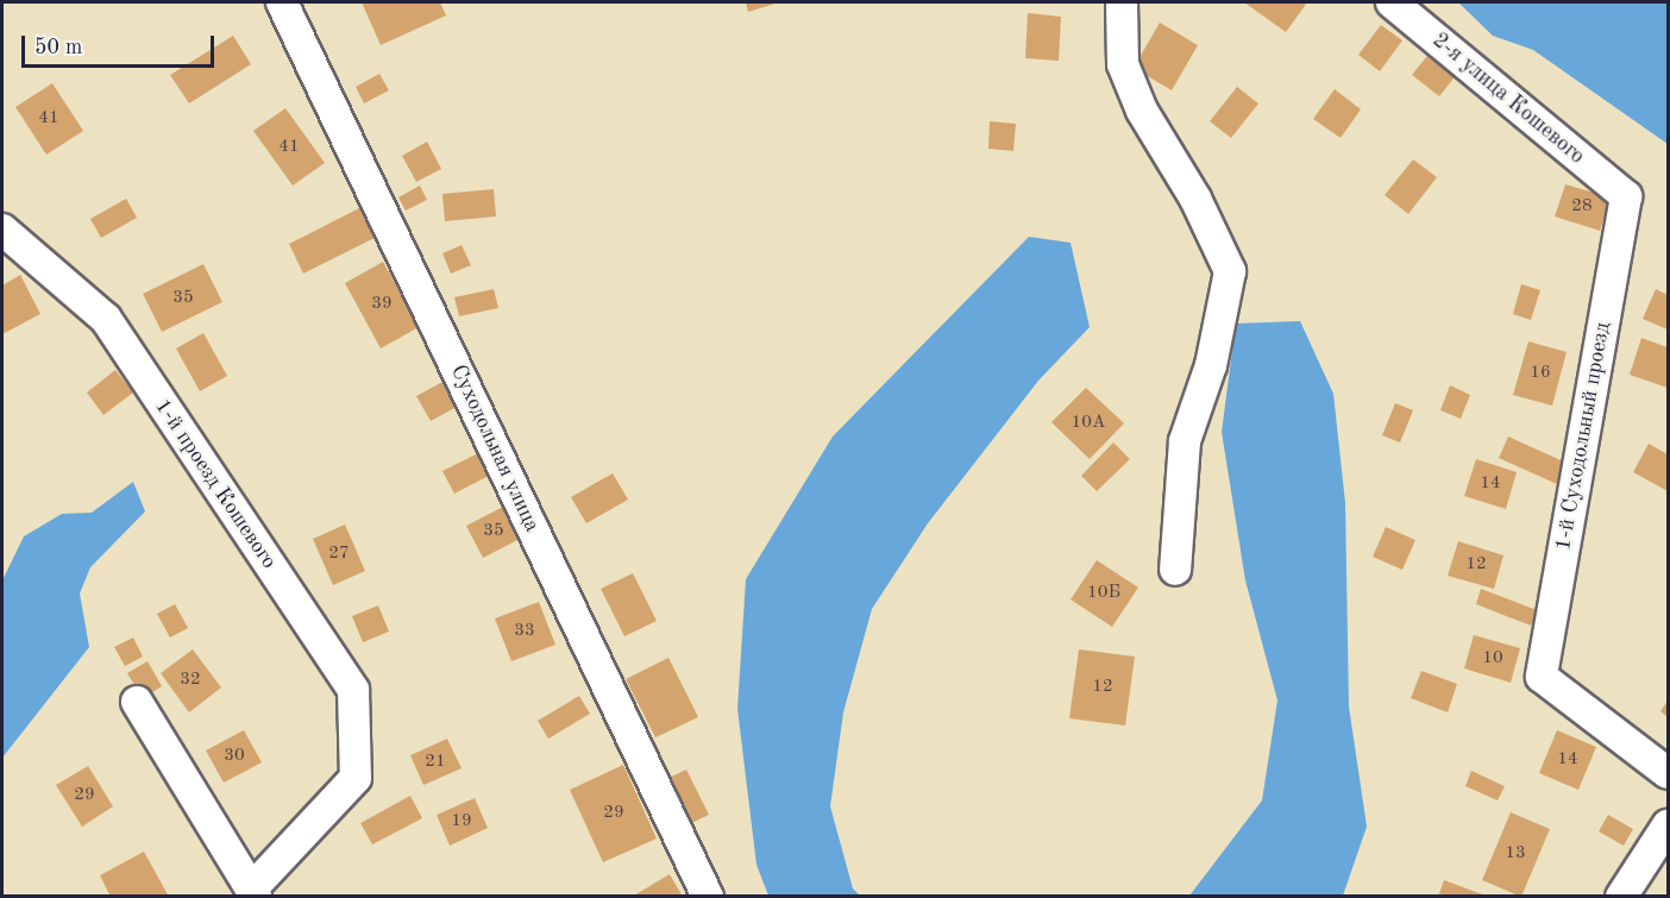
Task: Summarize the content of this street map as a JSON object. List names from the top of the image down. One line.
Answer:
{"streets":{"street":["2-я улица Кошевого","1-й Суходольный проезд","Суходольная улица","1-й проезд Кошевого"]},"crossings":[["2-я улица Кошевого","1-й Суходольный проезд"]],"house_numbers":["41","41","28","35","39","16","10А","14","35","27","12","10Б","33","10","32","12","30","14","21","29","29","19","13"],"scale_bar":"50 m"}
